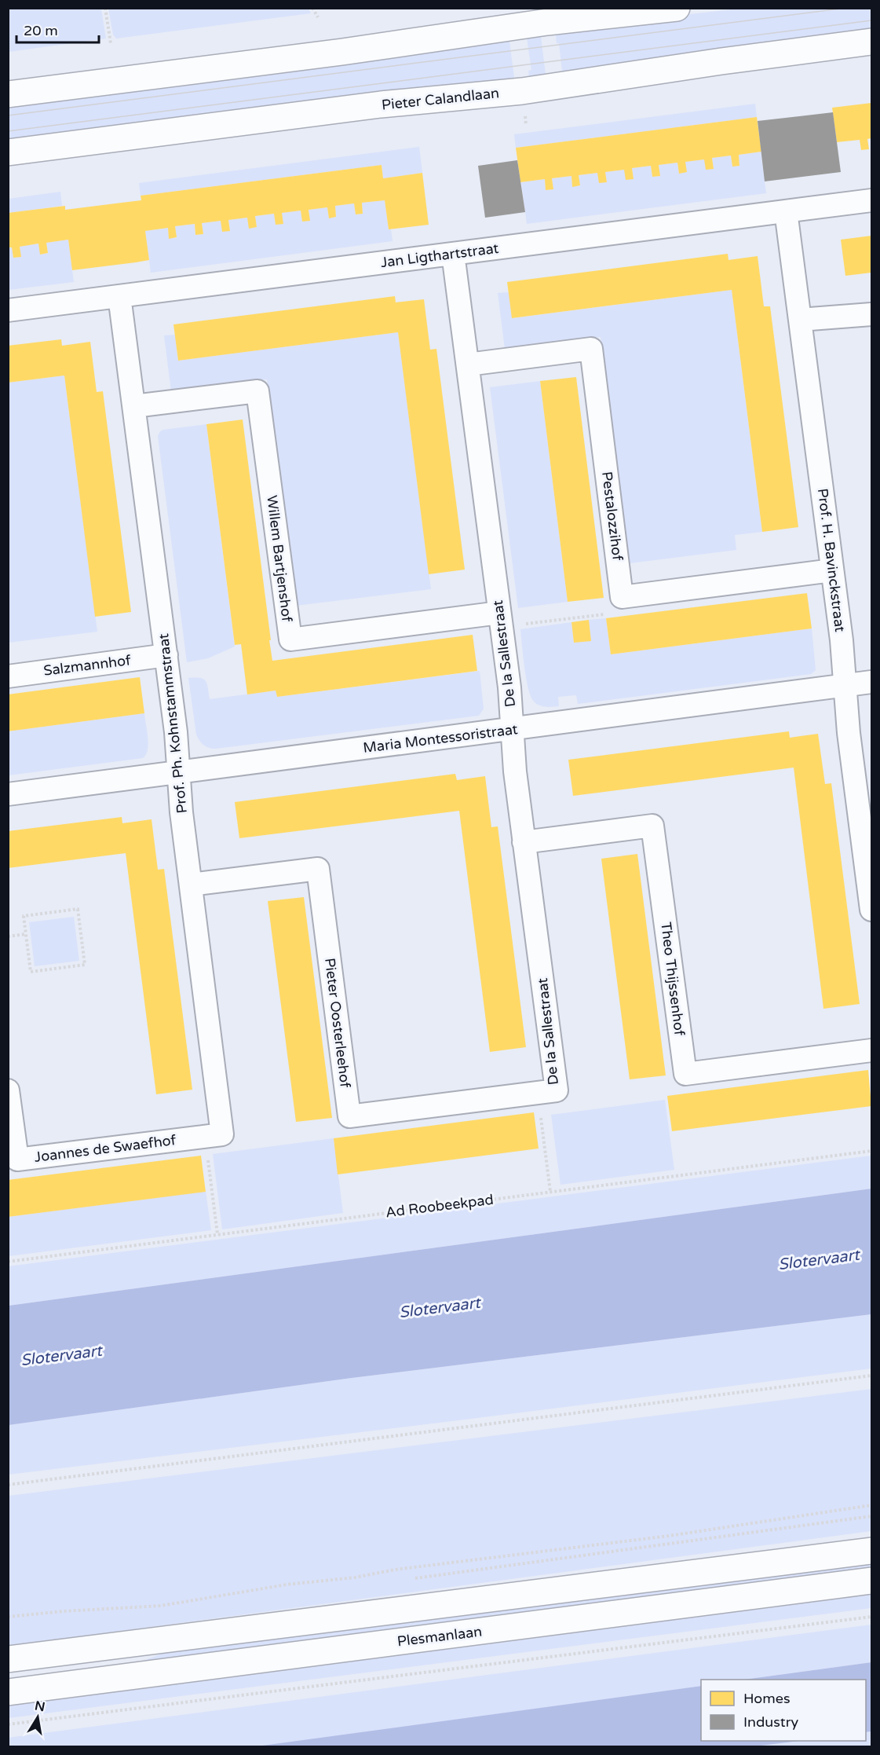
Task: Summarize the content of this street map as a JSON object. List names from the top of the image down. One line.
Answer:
{"streets":{"main road":["Pieter Calandlaan","Plesmanlaan"],"street":["Jan Ligthartstraat","Pestalozzihof","Willem Bartjenshof","Prof. H. Bavinckstraat","De la Sallestraat","Salzmannhof","Prof. Ph. Kohnstammstraat","Maria Montessoristraat","Theo Thijssenhof","Pieter Oosterleehof","Joannes de Swaefhof"],"path":["Ad Roobeekpad"]},"crossings":[["Jan Ligthartstraat","Prof. H. Bavinckstraat"],["Jan Ligthartstraat","De la Sallestraat"],["Jan Ligthartstraat","Prof. Ph. Kohnstammstraat"],["Pestalozzihof","Prof. H. Bavinckstraat"],["Pestalozzihof","De la Sallestraat"],["Willem Bartjenshof","De la Sallestraat"],["Willem Bartjenshof","Prof. Ph. Kohnstammstraat"],["Prof. H. Bavinckstraat","Maria Montessoristraat"],["De la Sallestraat","Maria Montessoristraat"],["De la Sallestraat","Theo Thijssenhof"],["De la Sallestraat","Pieter Oosterleehof"],["Salzmannhof","Prof. Ph. Kohnstammstraat"],["Prof. Ph. Kohnstammstraat","Maria Montessoristraat"],["Prof. Ph. Kohnstammstraat","Pieter Oosterleehof"],["Prof. Ph. Kohnstammstraat","Joannes de Swaefhof"]],"water":["Slotervaart"],"legend":["Homes","Industry"],"scale_bar":"20 m","north":"top"}
